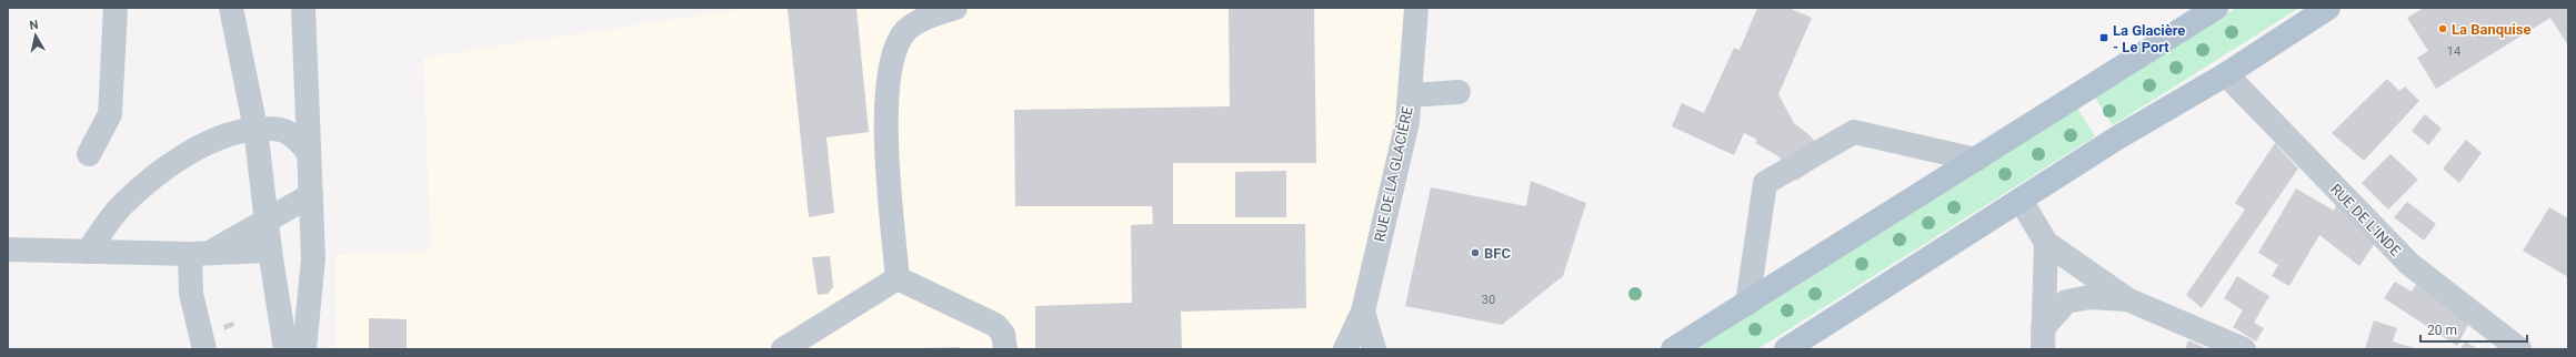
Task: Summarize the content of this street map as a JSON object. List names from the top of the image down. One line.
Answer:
{"streets":{"street":["RUE DE LA GLACIÈRE","RUE DE L'INDE"]},"places":{"other":["La Banquise","BFC"],"transit":["La Glacière - Le Port"]},"house_numbers":["14","30"],"scale_bar":"20 m","north":"top"}
